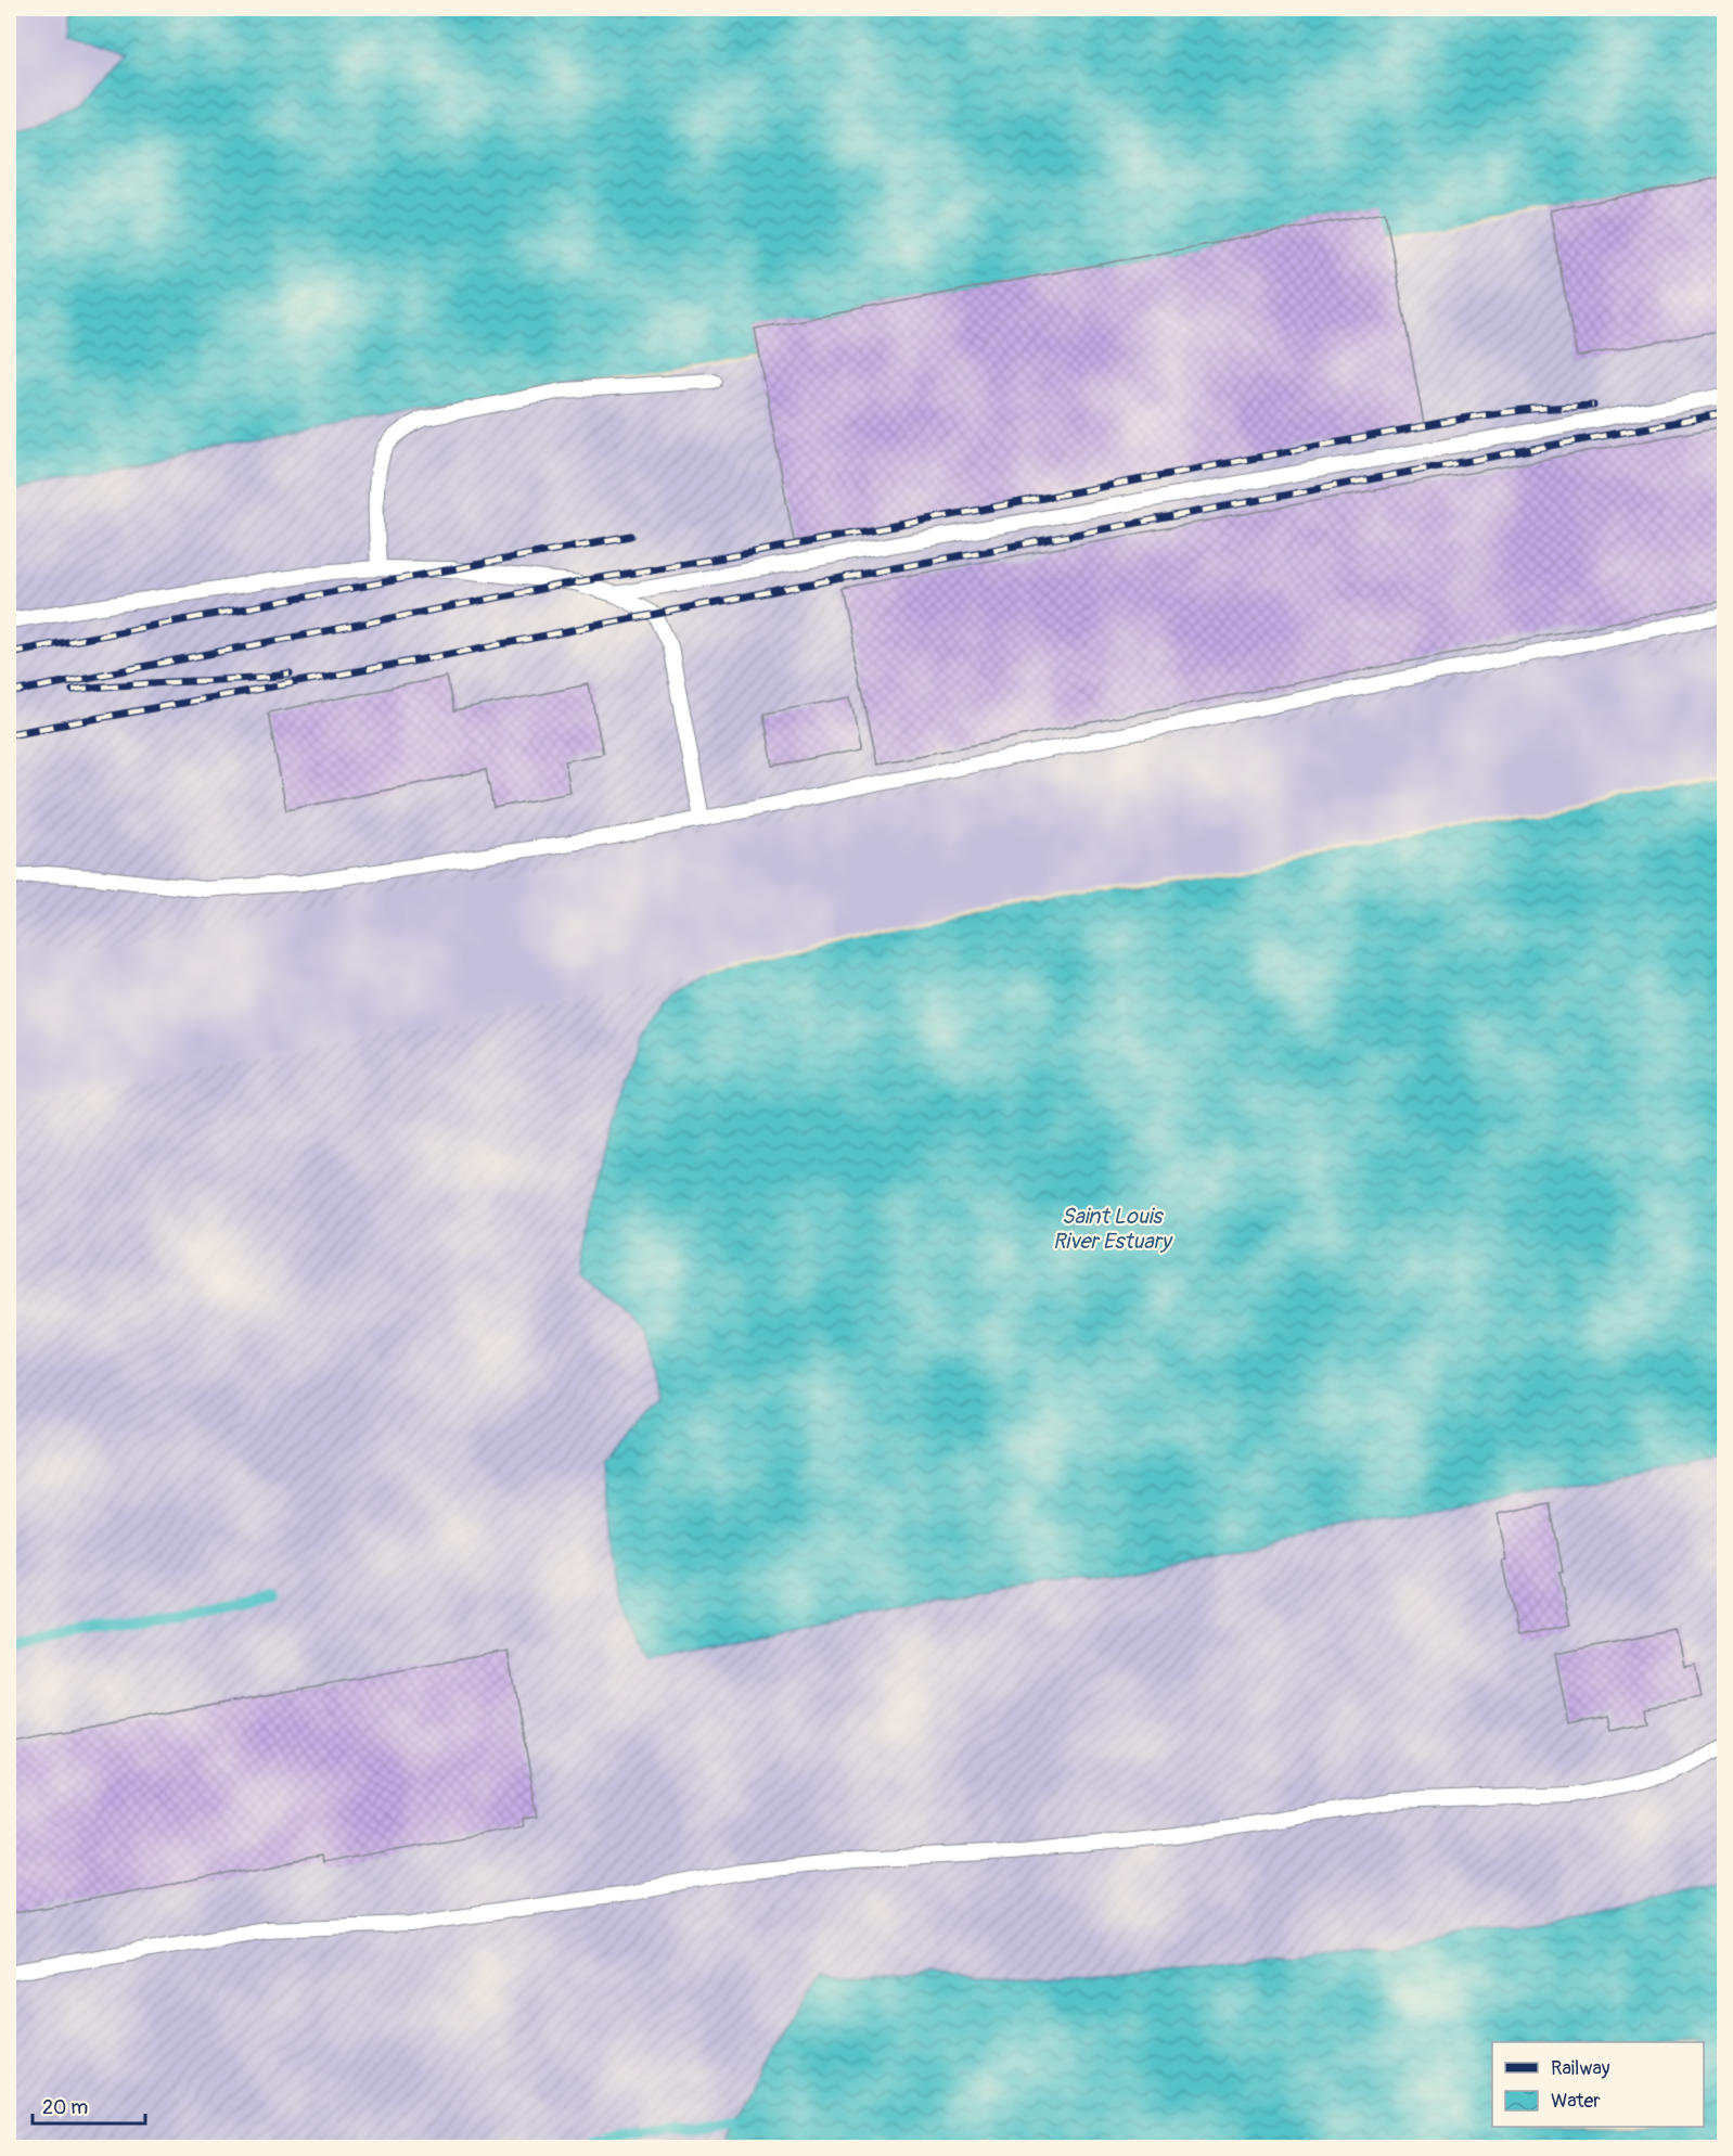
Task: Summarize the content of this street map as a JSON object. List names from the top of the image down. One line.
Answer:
{"water":["Saint Louis River Estuary"],"legend":["Railway","Water"],"scale_bar":"20 m"}
